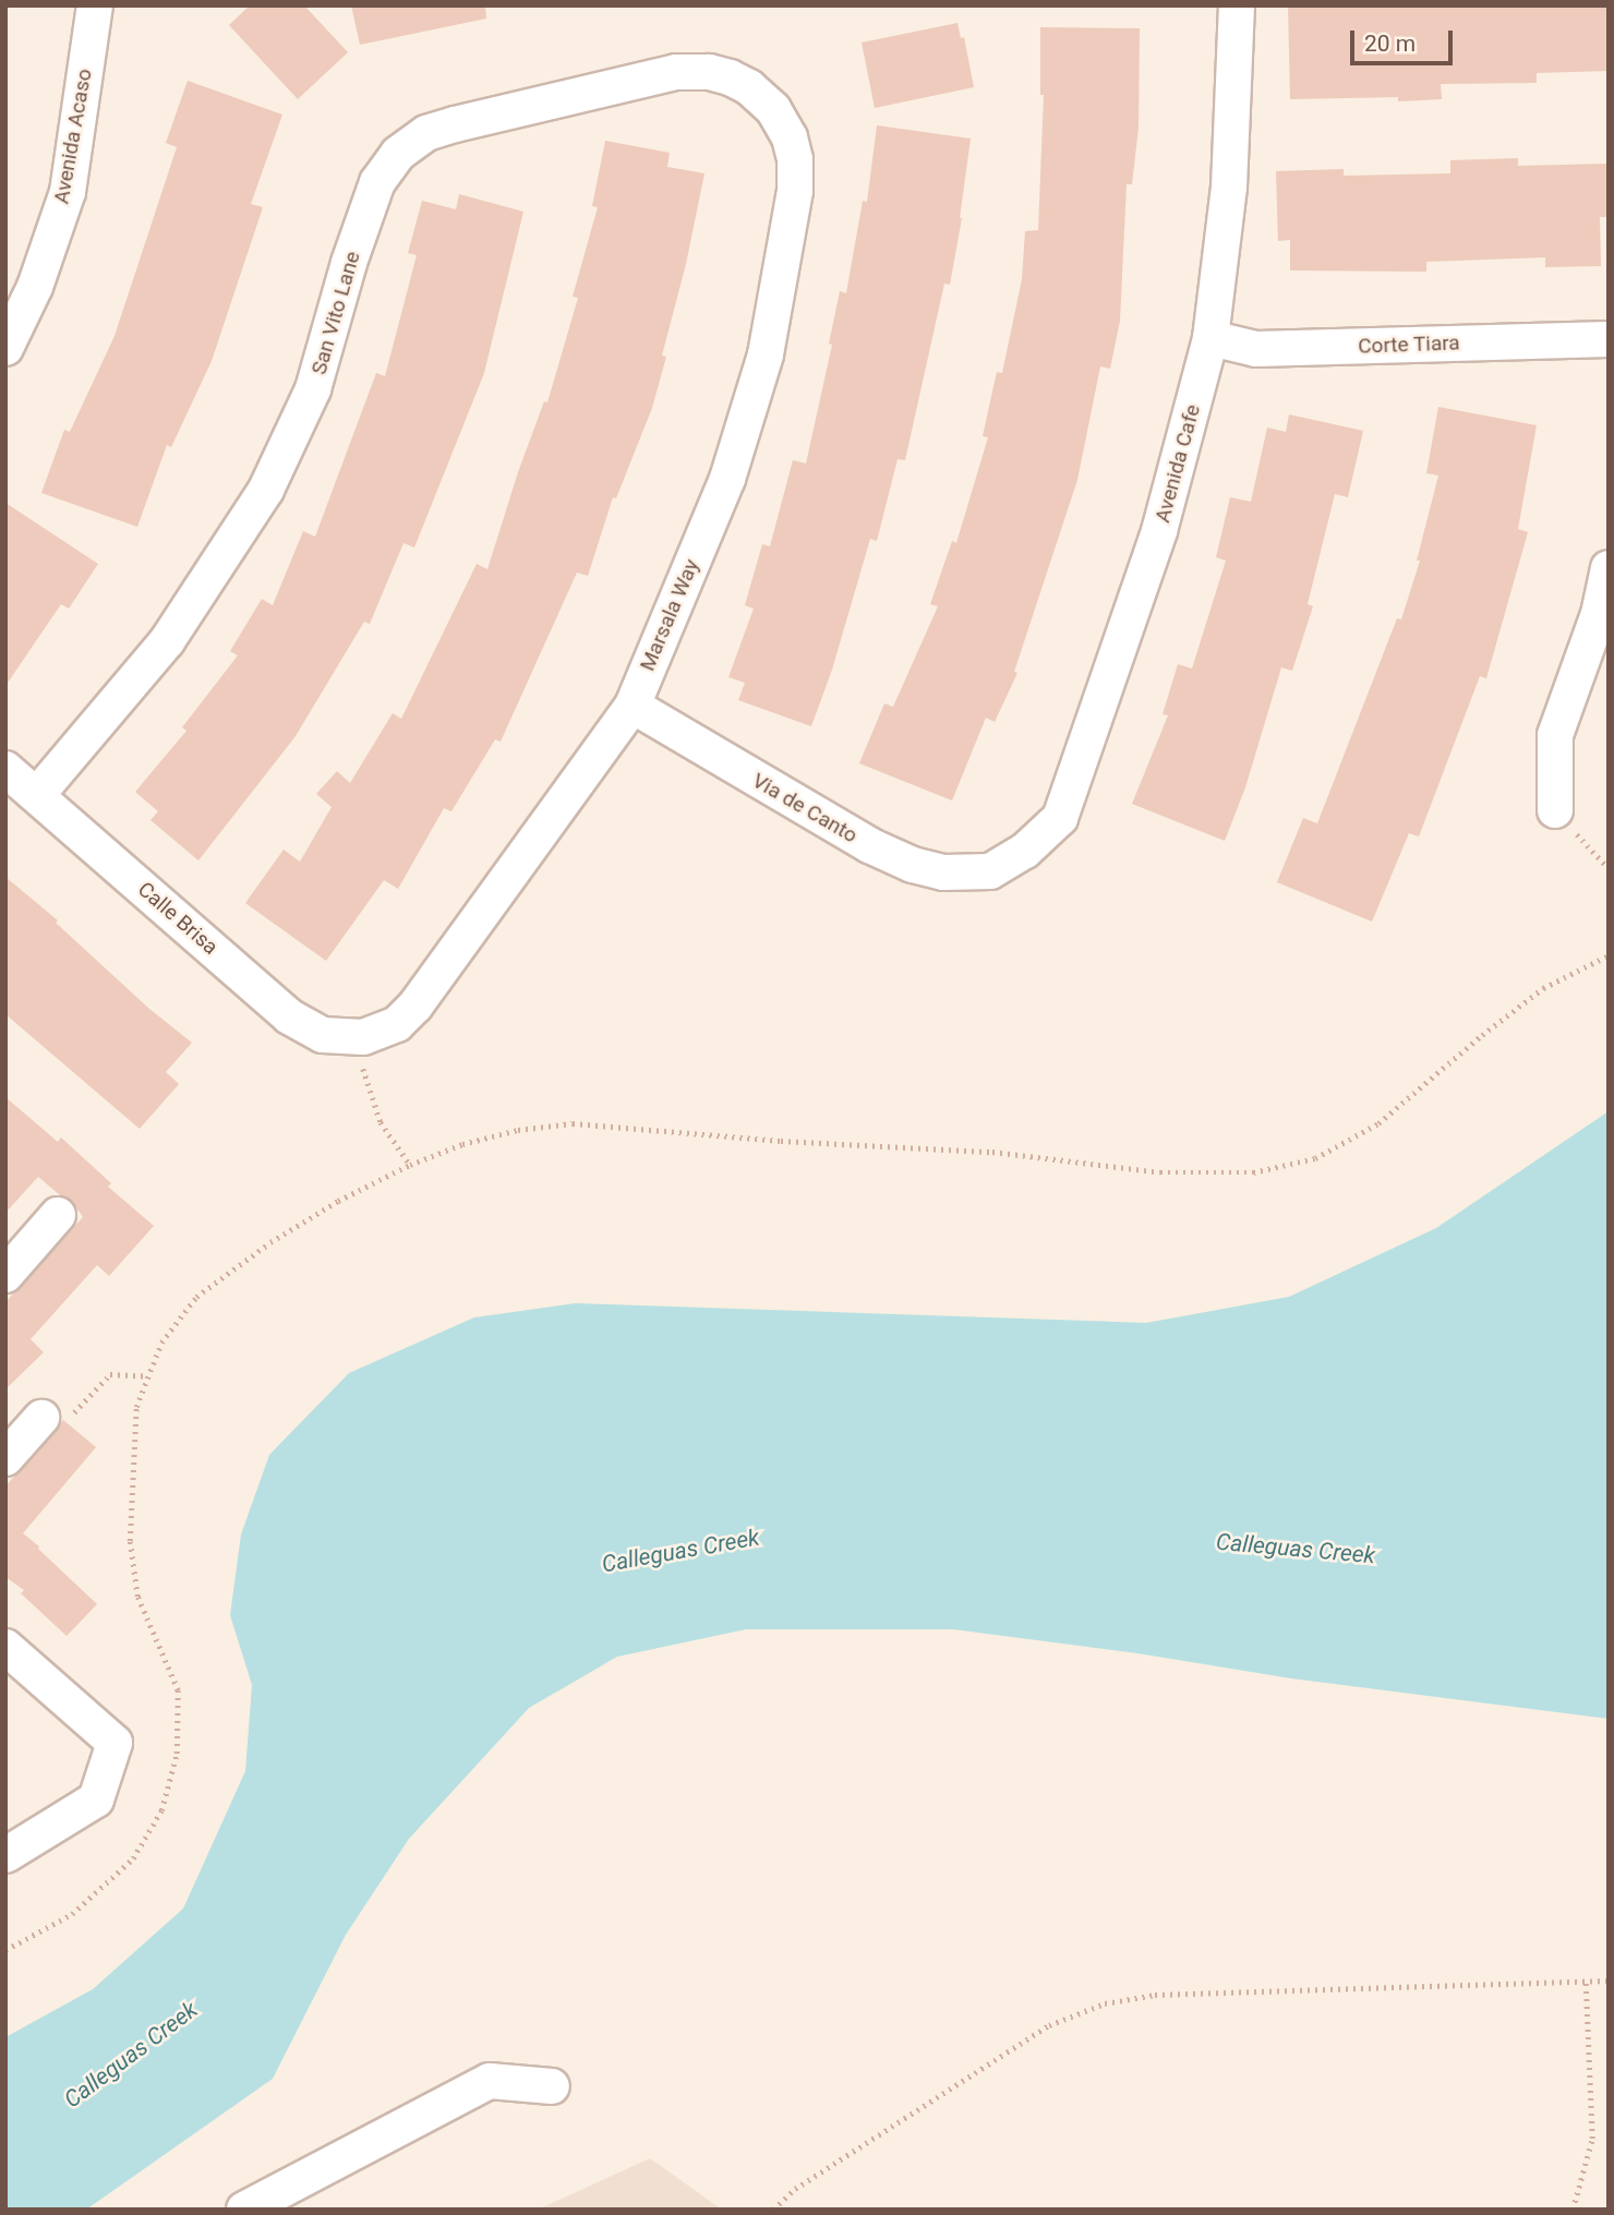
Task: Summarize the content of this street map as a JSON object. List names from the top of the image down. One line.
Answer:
{"streets":{"street":["Avenida Acaso","San Vito Lane","Corte Tiara","Avenida Cafe","Marsala Way","Via de Canto","Calle Brisa"]},"crossings":[["San Vito Lane","Marsala Way"],["San Vito Lane","Calle Brisa"],["Corte Tiara","Avenida Cafe"],["Avenida Cafe","Via de Canto"],["Marsala Way","Via de Canto"],["Marsala Way","Calle Brisa"]],"water":["Calleguas Creek"],"scale_bar":"20 m"}
